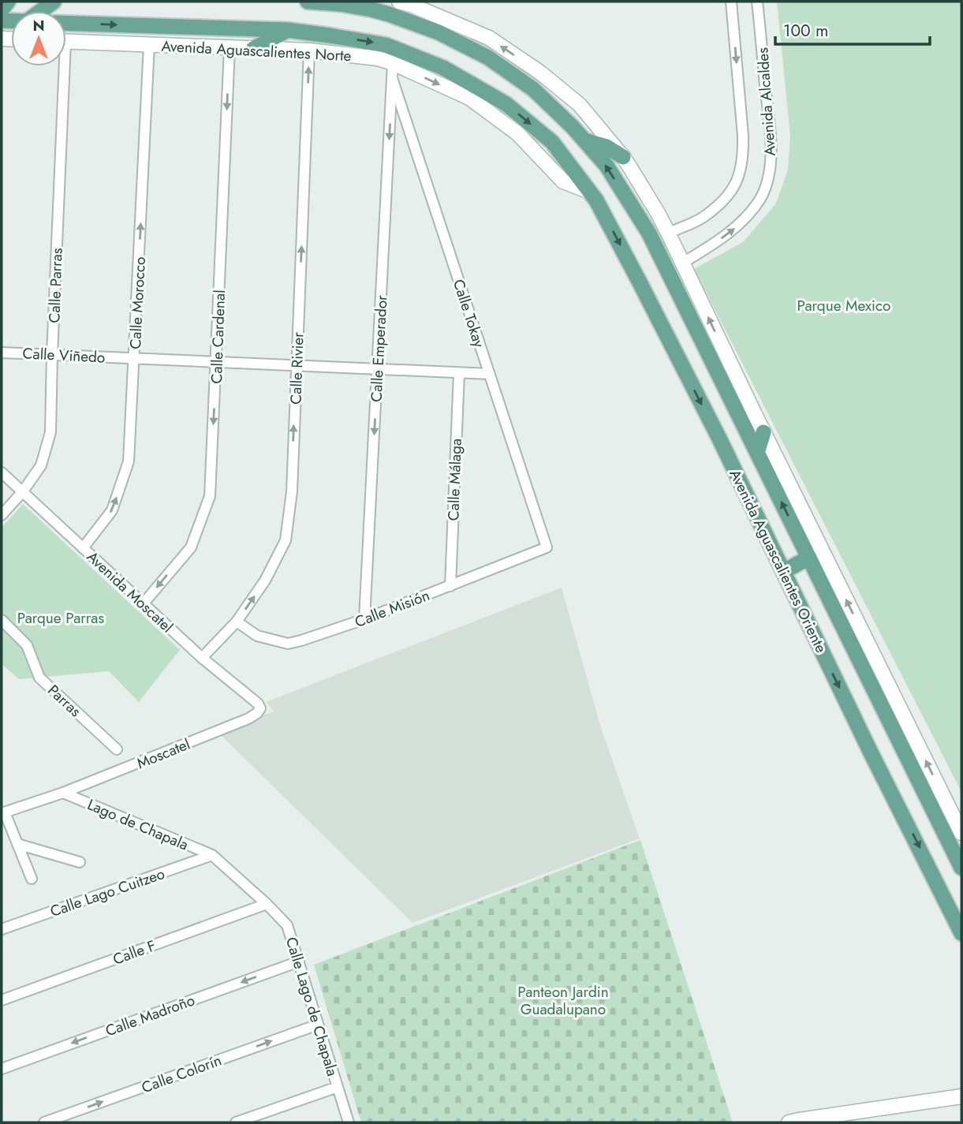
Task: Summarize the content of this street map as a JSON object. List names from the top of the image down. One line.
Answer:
{"streets":{"main road":["Avenida Aguascalientes Norte","Avenida Aguascalientes Oriente"],"street":["Avenida Alcaldes","Calle Parras","Calle Morocco","Calle Tokay","Calle Cardenal","Calle Emperador","Calle Viñedo","Calle Rivier","Calle Málaga","Avenida Moscatel","Calle Misión","Parras","Moscatel","Lago de Chapala","Calle Lago Cuitzeo","Calle F","Calle Lago de Chapala","Calle Madroño","Calle Colorín"]},"crossings":[["Avenida Aguascalientes Norte","Calle Morocco"],["Avenida Aguascalientes Norte","Calle Cardenal"],["Avenida Aguascalientes Norte","Calle Emperador"],["Avenida Aguascalientes Norte","Calle Rivier"],["Avenida Aguascalientes Norte","Avenida Aguascalientes Oriente"],["Calle Parras","Calle Viñedo"],["Calle Parras","Avenida Moscatel"],["Calle Morocco","Calle Viñedo"],["Calle Morocco","Avenida Moscatel"],["Calle Tokay","Calle Emperador"],["Calle Tokay","Calle Viñedo"],["Calle Tokay","Calle Misión"],["Calle Cardenal","Calle Viñedo"],["Calle Cardenal","Avenida Moscatel"],["Calle Emperador","Calle Viñedo"],["Calle Emperador","Calle Misión"],["Calle Viñedo","Calle Rivier"],["Calle Viñedo","Calle Málaga"],["Calle Rivier","Avenida Moscatel"],["Calle Rivier","Calle Misión"],["Calle Málaga","Calle Misión"],["Avenida Moscatel","Moscatel"],["Moscatel","Lago de Chapala"],["Lago de Chapala","Calle Lago Cuitzeo"],["Lago de Chapala","Calle Lago de Chapala"],["Calle Lago Cuitzeo","Calle Lago de Chapala"],["Calle F","Calle Lago de Chapala"],["Calle Lago de Chapala","Calle Madroño"],["Calle Lago de Chapala","Calle Colorín"]],"one_way":["Calle Morocco","Calle Cardenal","Calle Emperador","Calle Rivier","Calle Madroño"],"parks":["Parque Mexico","Parque Parras","Panteon Jardin Guadalupano"],"scale_bar":"100 m","north":"top"}
